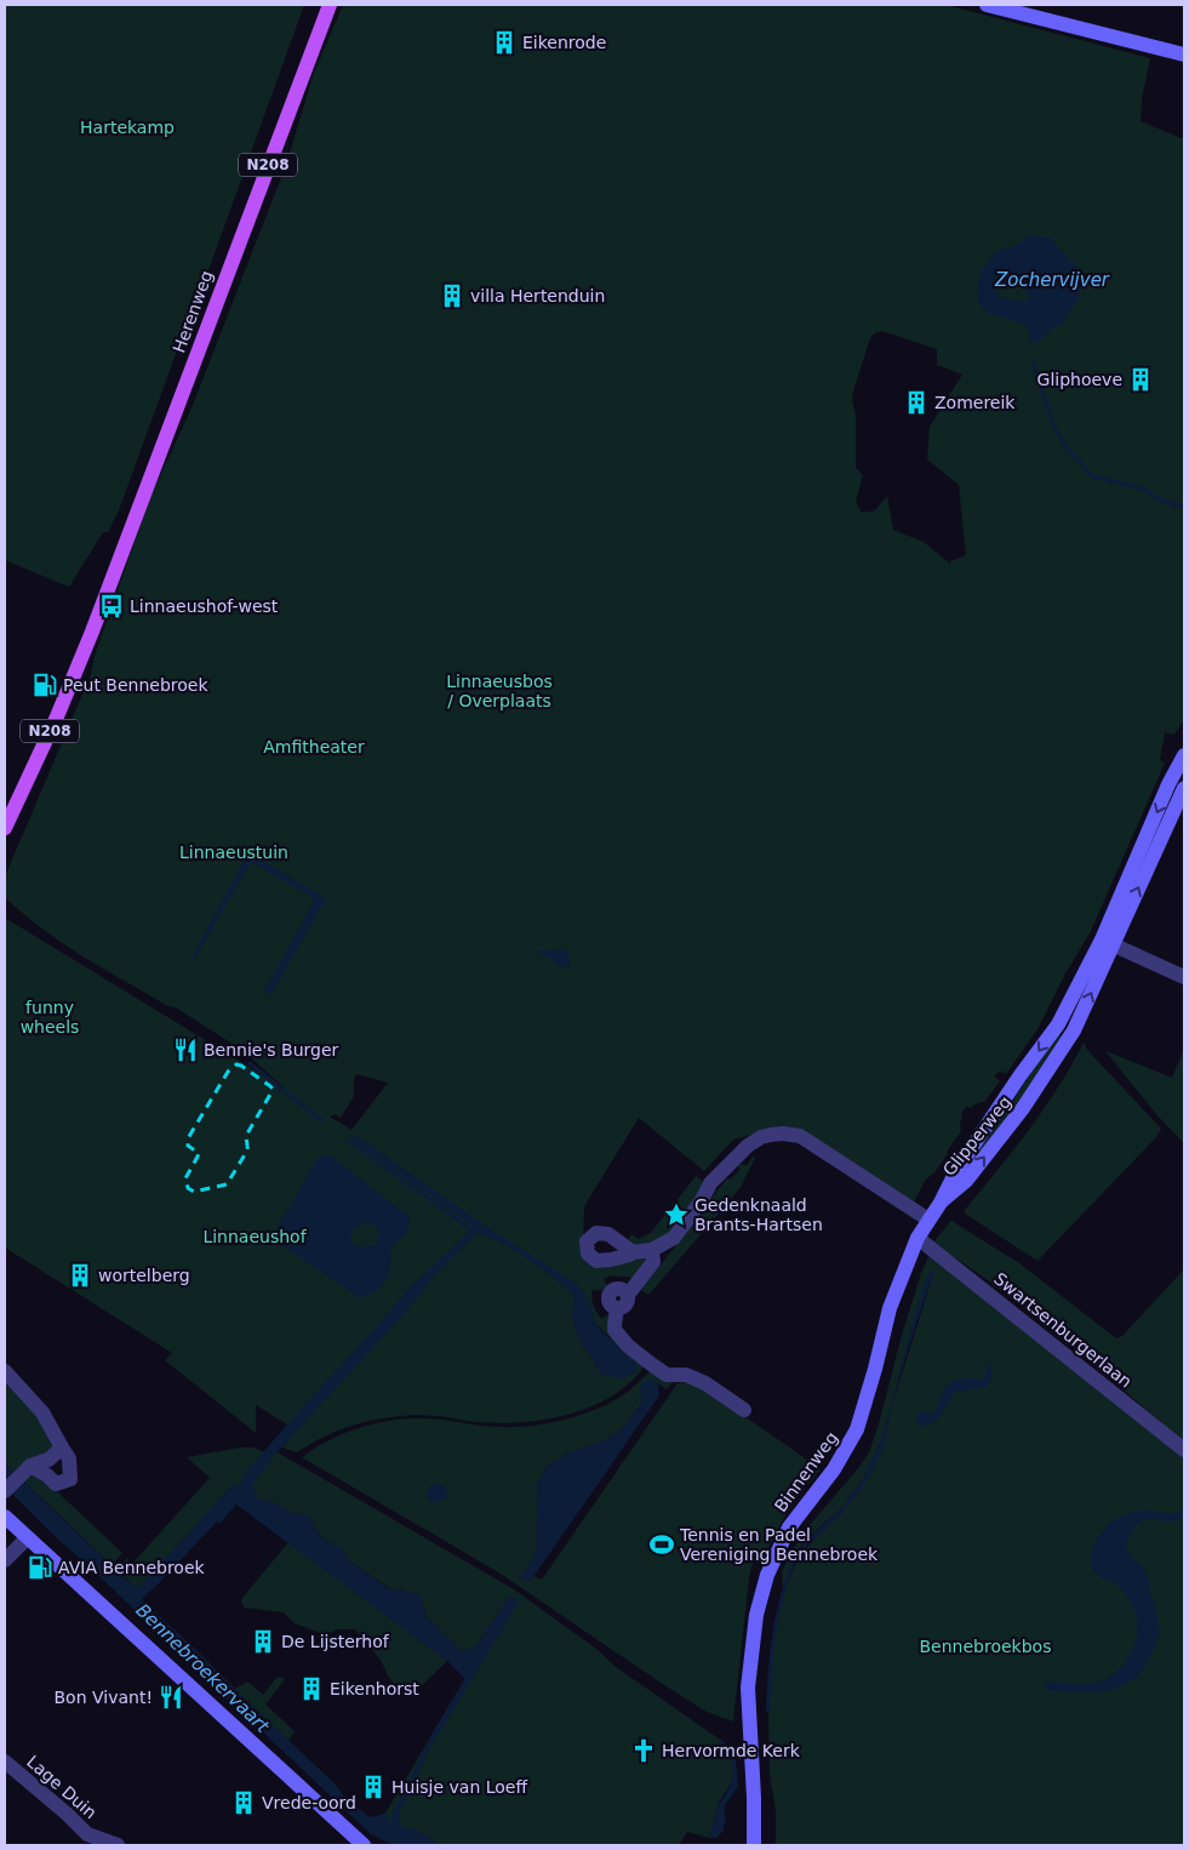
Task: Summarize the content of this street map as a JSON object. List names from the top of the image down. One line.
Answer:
{"streets":{"main road":["N208","Herenweg"],"street":["Glipperweg","Swartsenburgerlaan","Binnenweg","Lage Duin"]},"crossings":[["Glipperweg","Binnenweg"],["Swartsenburgerlaan","Binnenweg"]],"water":["Zochervijver","Bennebroekervaart"],"parks":["Hartekamp","Linnaeusbos / Overplaats","Amfitheater","Linnaeustuin","funny wheels","Linnaeushof","Bennebroekbos"],"places":{"building":["Eikenrode","villa Hertenduin","Gliphoeve","Zomereik","wortelberg","De Lijsterhof","Eikenhorst","Huisje van Loeff","Vrede-oord"],"bus stop":["Linnaeushof-west"],"fuel station":["Peut Bennebroek","AVIA Bennebroek"],"restaurant":["Bennie's Burger","Bon Vivant!"],"place":["Gedenknaald Brants-Hartsen"],"sports":["Tennis en Padel Vereniging Bennebroek"],"church":["Hervormde Kerk"]}}
